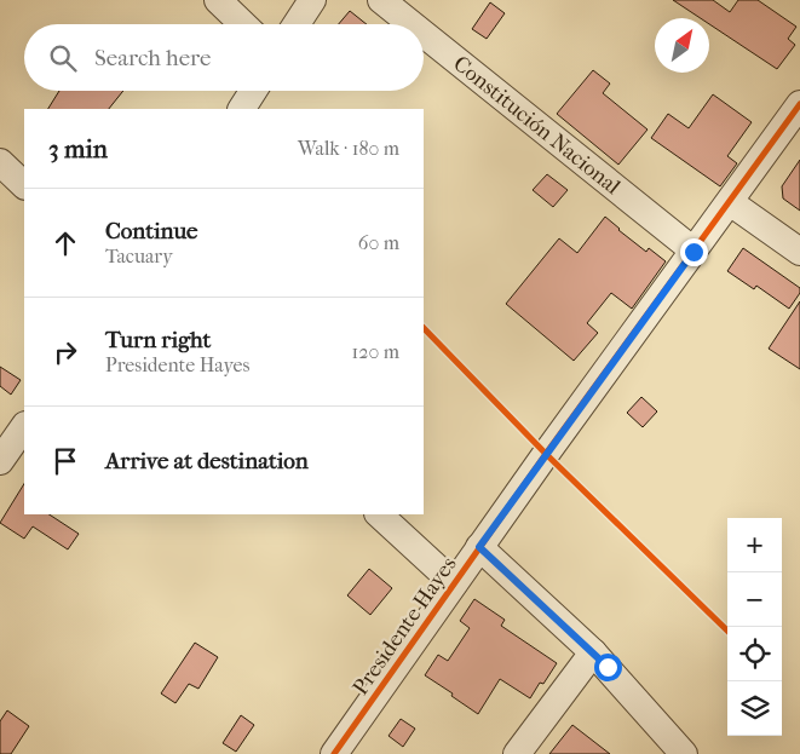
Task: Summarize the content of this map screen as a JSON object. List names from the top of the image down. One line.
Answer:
{"streets":{"street":["Constitución Nacional","Presidente Hayes"]},"crossings":[["Constitución Nacional","Presidente Hayes"]],"north":"top right","page":{"search":"Search here","heading":["3 min","Walk · 180 m"],"list":[["Continue","Tacuary","60 m"],["Turn right","Presidente Hayes","120 m"],"Arrive at destination"],"map_buttons":["+","−"]}}
